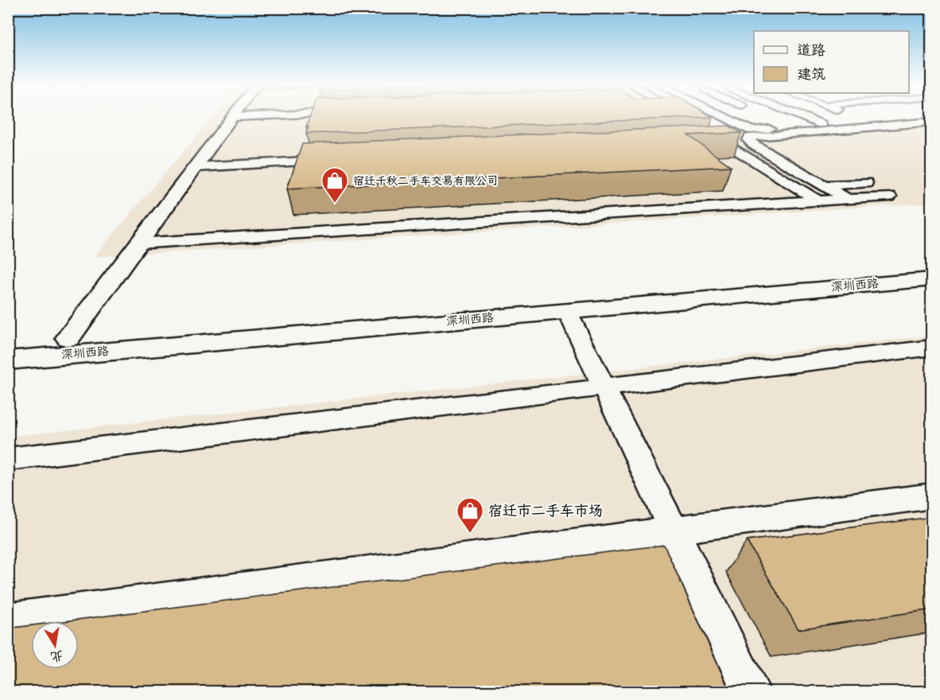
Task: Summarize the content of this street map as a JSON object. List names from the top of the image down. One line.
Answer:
{"streets":{"street":["深圳西路"]},"places":{"shop":["宿迁千秋二手车交易有限公司","宿迁市二手车市场"]},"legend":["道路","建筑"],"north":"bottom"}
